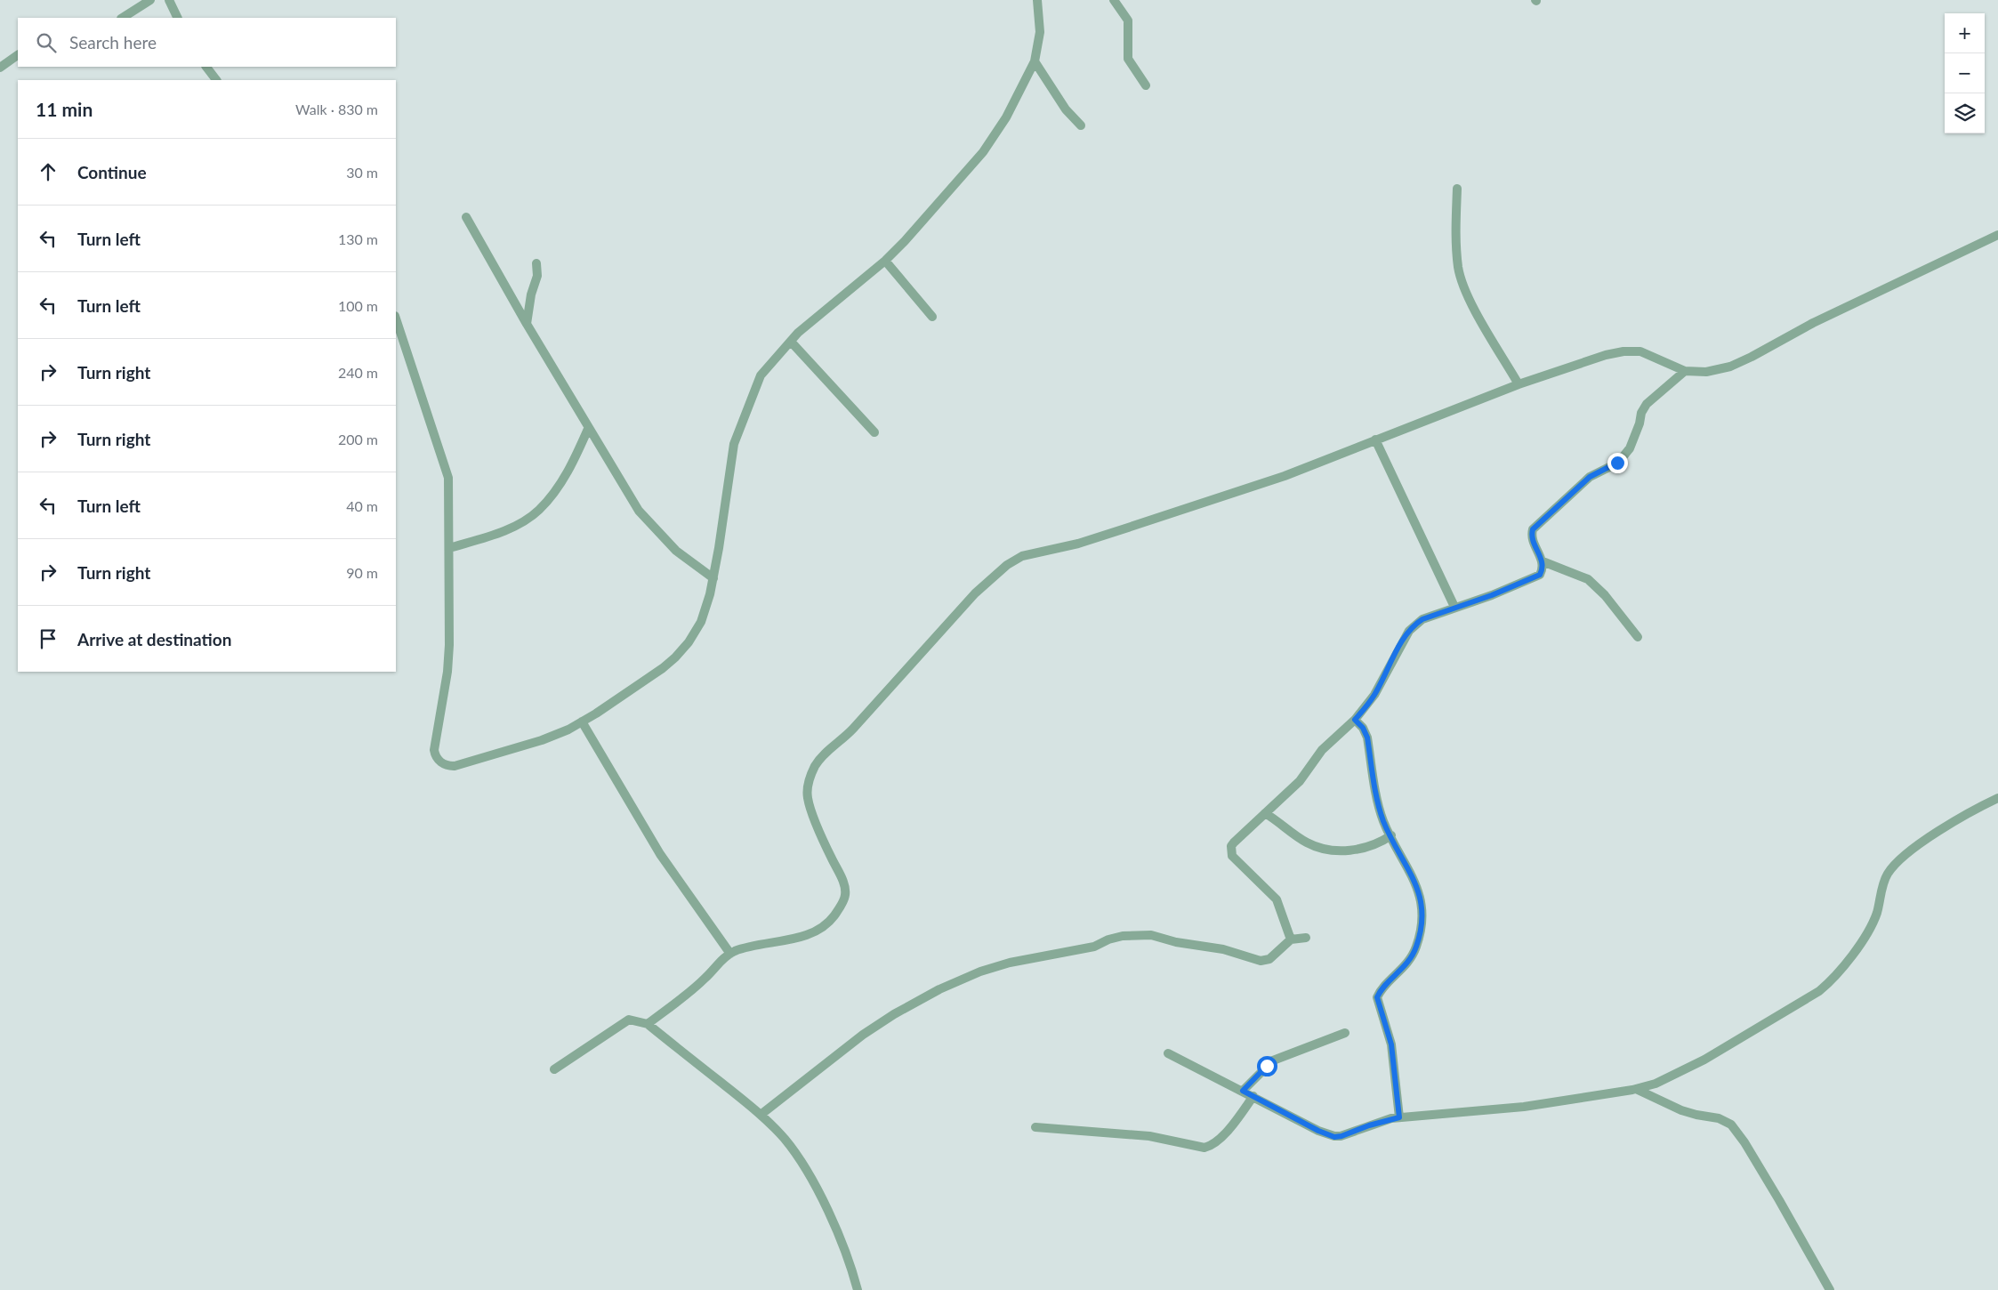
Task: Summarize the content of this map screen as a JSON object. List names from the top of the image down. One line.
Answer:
{"page":{"map_buttons":["+","−"],"search":"Search here","heading":["11 min","Walk · 830 m"],"list":[["Continue","30 m"],["Turn left","130 m"],["Turn left","100 m"],["Turn right","240 m"],["Turn right","200 m"],["Turn left","40 m"],["Turn right","90 m"],"Arrive at destination"]}}
